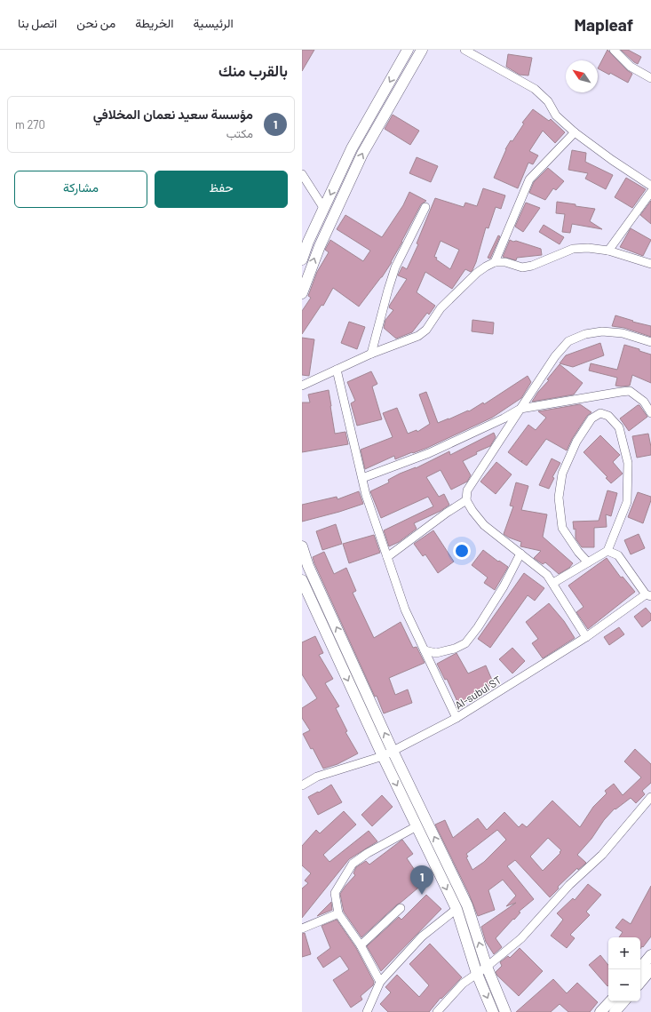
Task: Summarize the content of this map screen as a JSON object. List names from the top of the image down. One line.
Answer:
{"streets":{"street":["Al-subul ST"]},"north":"top left","page":{"header":"Mapleaf","nav":["الرئيسية","الخريطة","من نحن","اتصل بنا"],"heading":"بالقرب منك","list":[{"mark":"1","name":"مؤسسة سعيد نعمان المخلافي","note":"مكتب","value":"270 m"}],"buttons":["حفظ","مشاركة"],"pins":"1","map_buttons":["+","−"]}}
